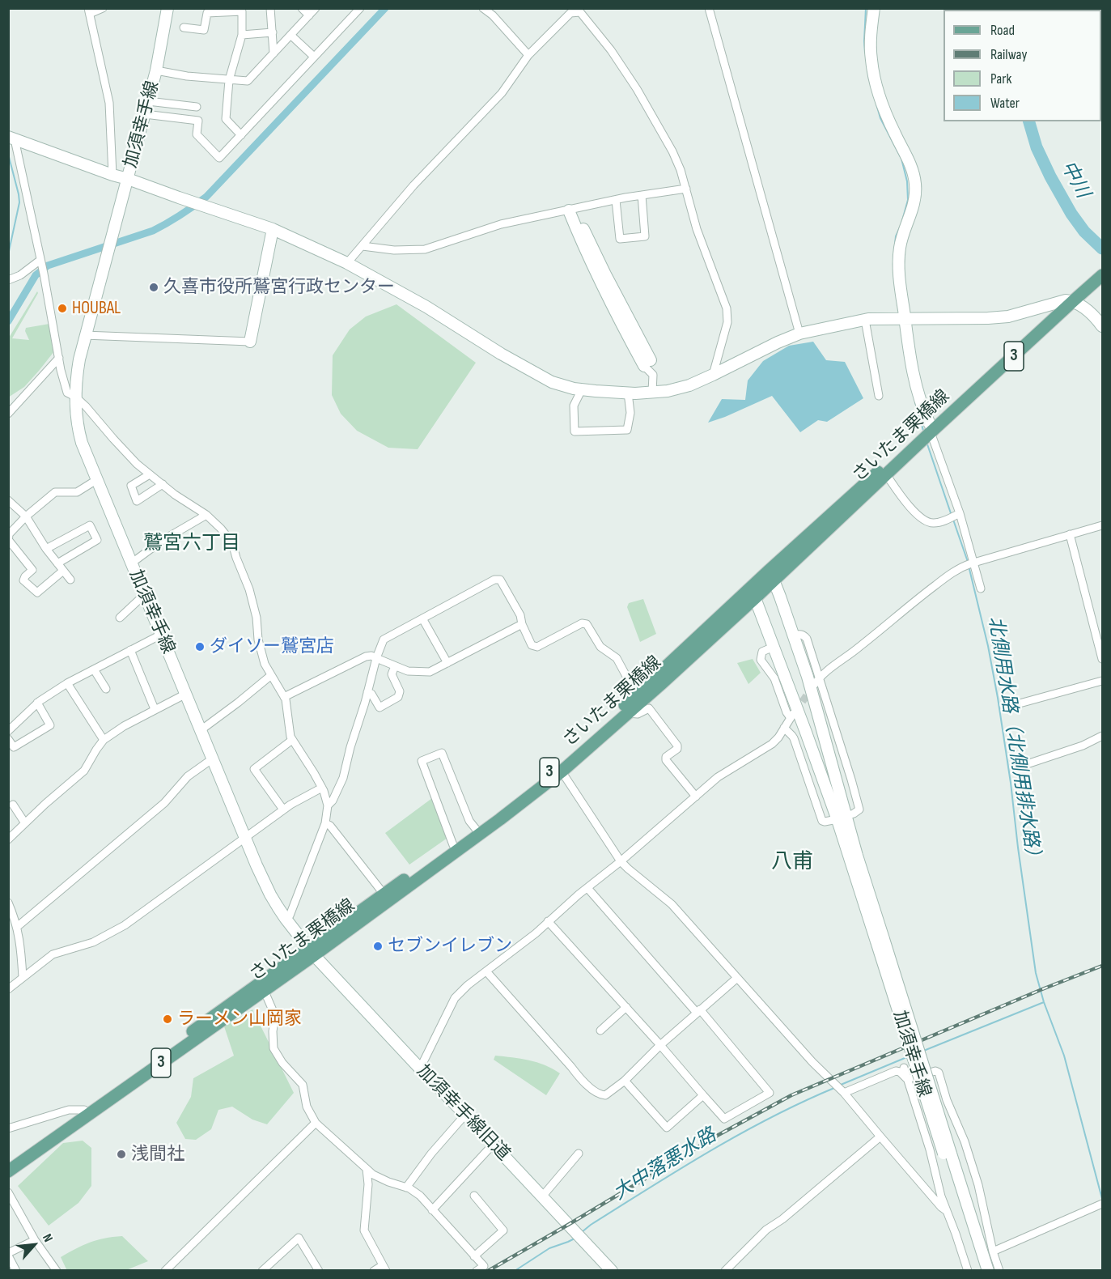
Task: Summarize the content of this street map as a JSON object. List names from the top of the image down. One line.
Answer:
{"streets":{"main road":["加須幸手線","3","さいたま栗橋線","加須幸手線旧道"]},"crossings":[["加須幸手線","さいたま栗橋線"],["加須幸手線","加須幸手線旧道"],["さいたま栗橋線","加須幸手線旧道"]],"districts":["鷲宮六丁目","八甫"],"water":["中川","北側用水路（北側用排水路）","大中落悪水路"],"places":["久喜市役所鷲宮行政センター","HOUBAL","ダイソー鷲宮店","セブンイレブン","ラーメン山岡家","浅間社"],"legend":["Road","Railway","Park","Water"],"north":"top right"}
